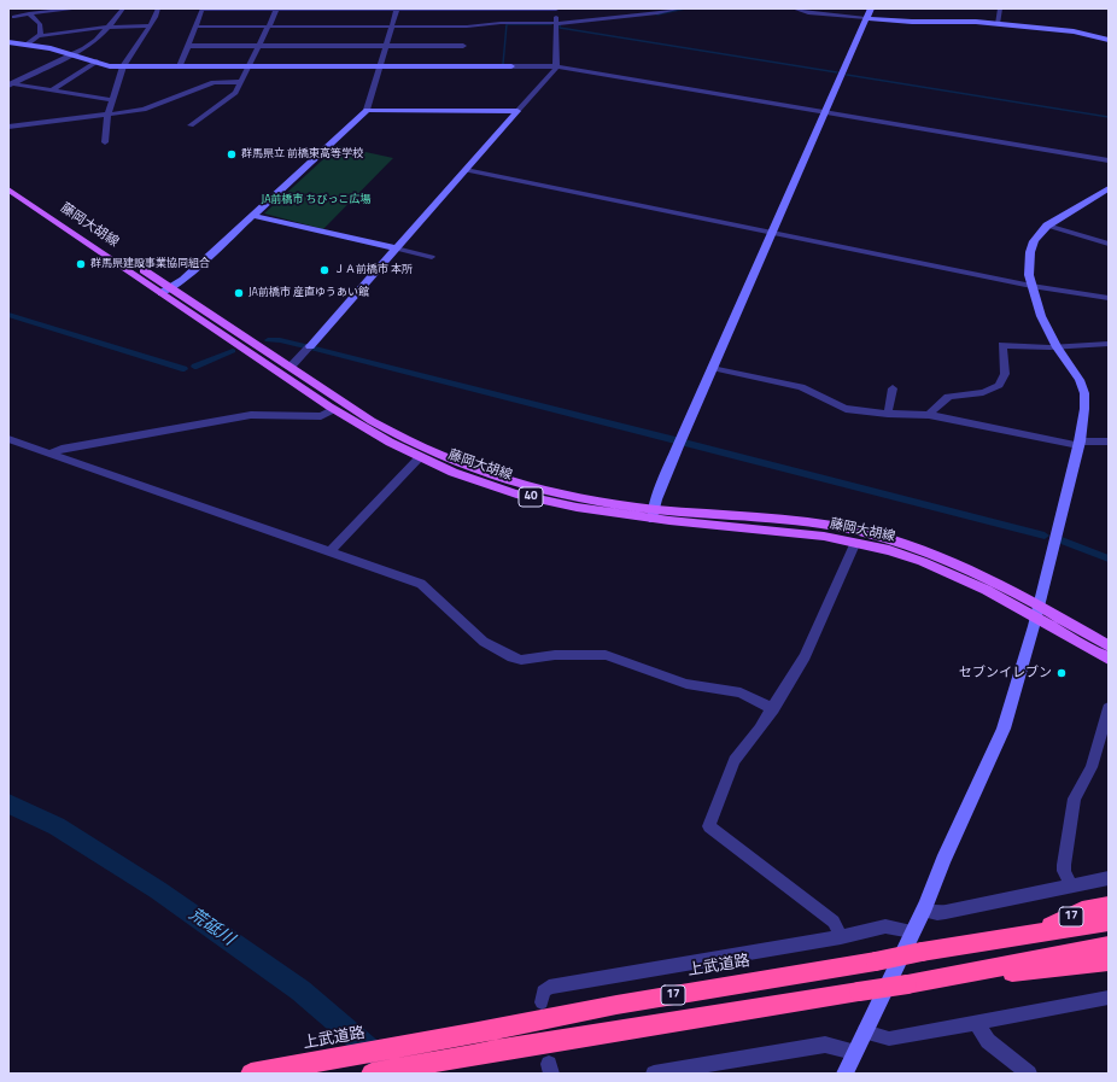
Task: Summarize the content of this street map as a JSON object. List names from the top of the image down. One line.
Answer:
{"streets":{"highway":["17","上武道路"],"main road":["藤岡大胡線","40"]},"crossings":[["17","上武道路"]],"water":["荒砥川"],"parks":["JA前橋市 ちびっこ広場"],"places":["群馬県立 前橋東高等学校","群馬県建設事業協同組合","ＪＡ前橋市 本所","JA前橋市 産直ゆうあい館","セブンイレブン"]}
